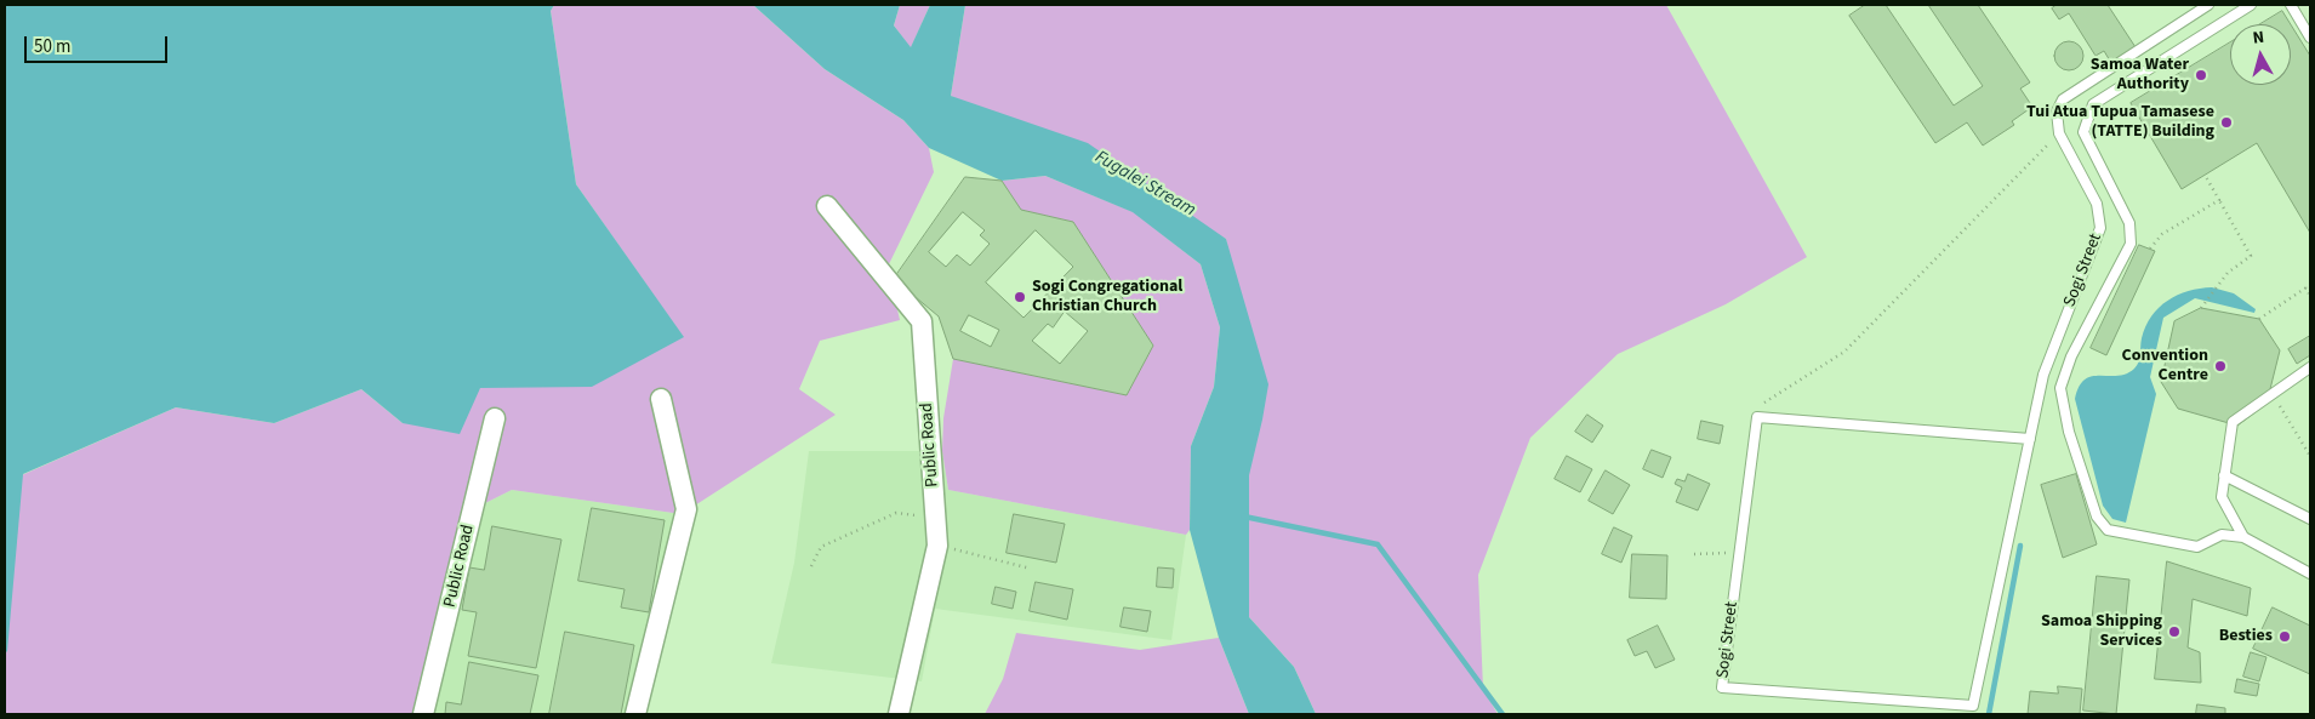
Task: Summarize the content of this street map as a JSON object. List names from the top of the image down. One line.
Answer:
{"streets":{"street":["Public Road"],"lane":["Sogi Street"]},"water":["Fugalei Stream"],"places":["Samoa Water Authority","Tui Atua Tupua Tamasese (TATTE) Building","Sogi Congregational Christian Church","Convention Centre","Samoa Shipping Services","Besties"],"scale_bar":"50 m","north":"top"}
